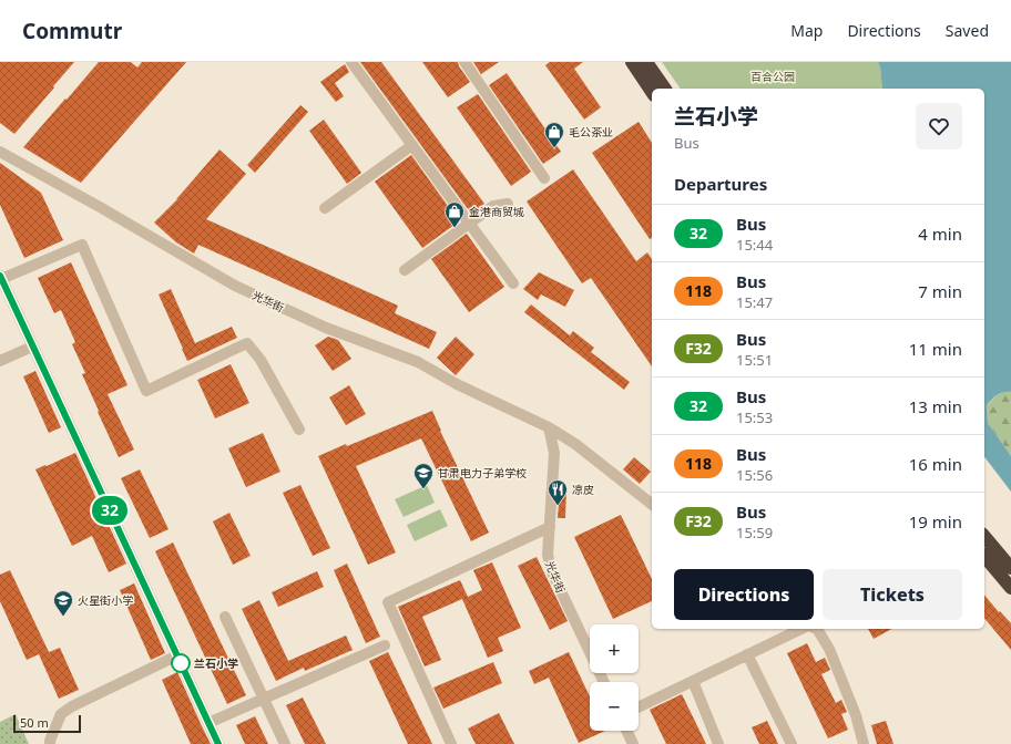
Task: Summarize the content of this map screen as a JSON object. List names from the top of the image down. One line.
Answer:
{"streets":{"street":["光华街"]},"parks":["百合公园"],"places":{"shop":["毛公茶业","金港商贸城"],"school or university":["甘肃电力子弟学校","火星街小学"],"restaurant":["凉皮"],"other":["兰石小学"]},"lines":["bus line 32"],"scale_bar":"50 m","page":{"header":"Commutr","nav":["Map","Directions","Saved"],"on_map":"32","heading":[["兰石小学","Bus"],"Departures"],"list":[{"mark":"32","name":"Bus","note":"15:44","value":"4 min"},{"mark":"118","name":"Bus","note":"15:47","value":"7 min"},{"mark":"F32","name":"Bus","note":"15:51","value":"11 min"},{"mark":"32","name":"Bus","note":"15:53","value":"13 min"},{"mark":"118","name":"Bus","note":"15:56","value":"16 min"},{"mark":"F32","name":"Bus","note":"15:59","value":"19 min"}],"buttons":["Directions","Tickets"],"map_buttons":["+","−"],"scale":"50 m"}}
